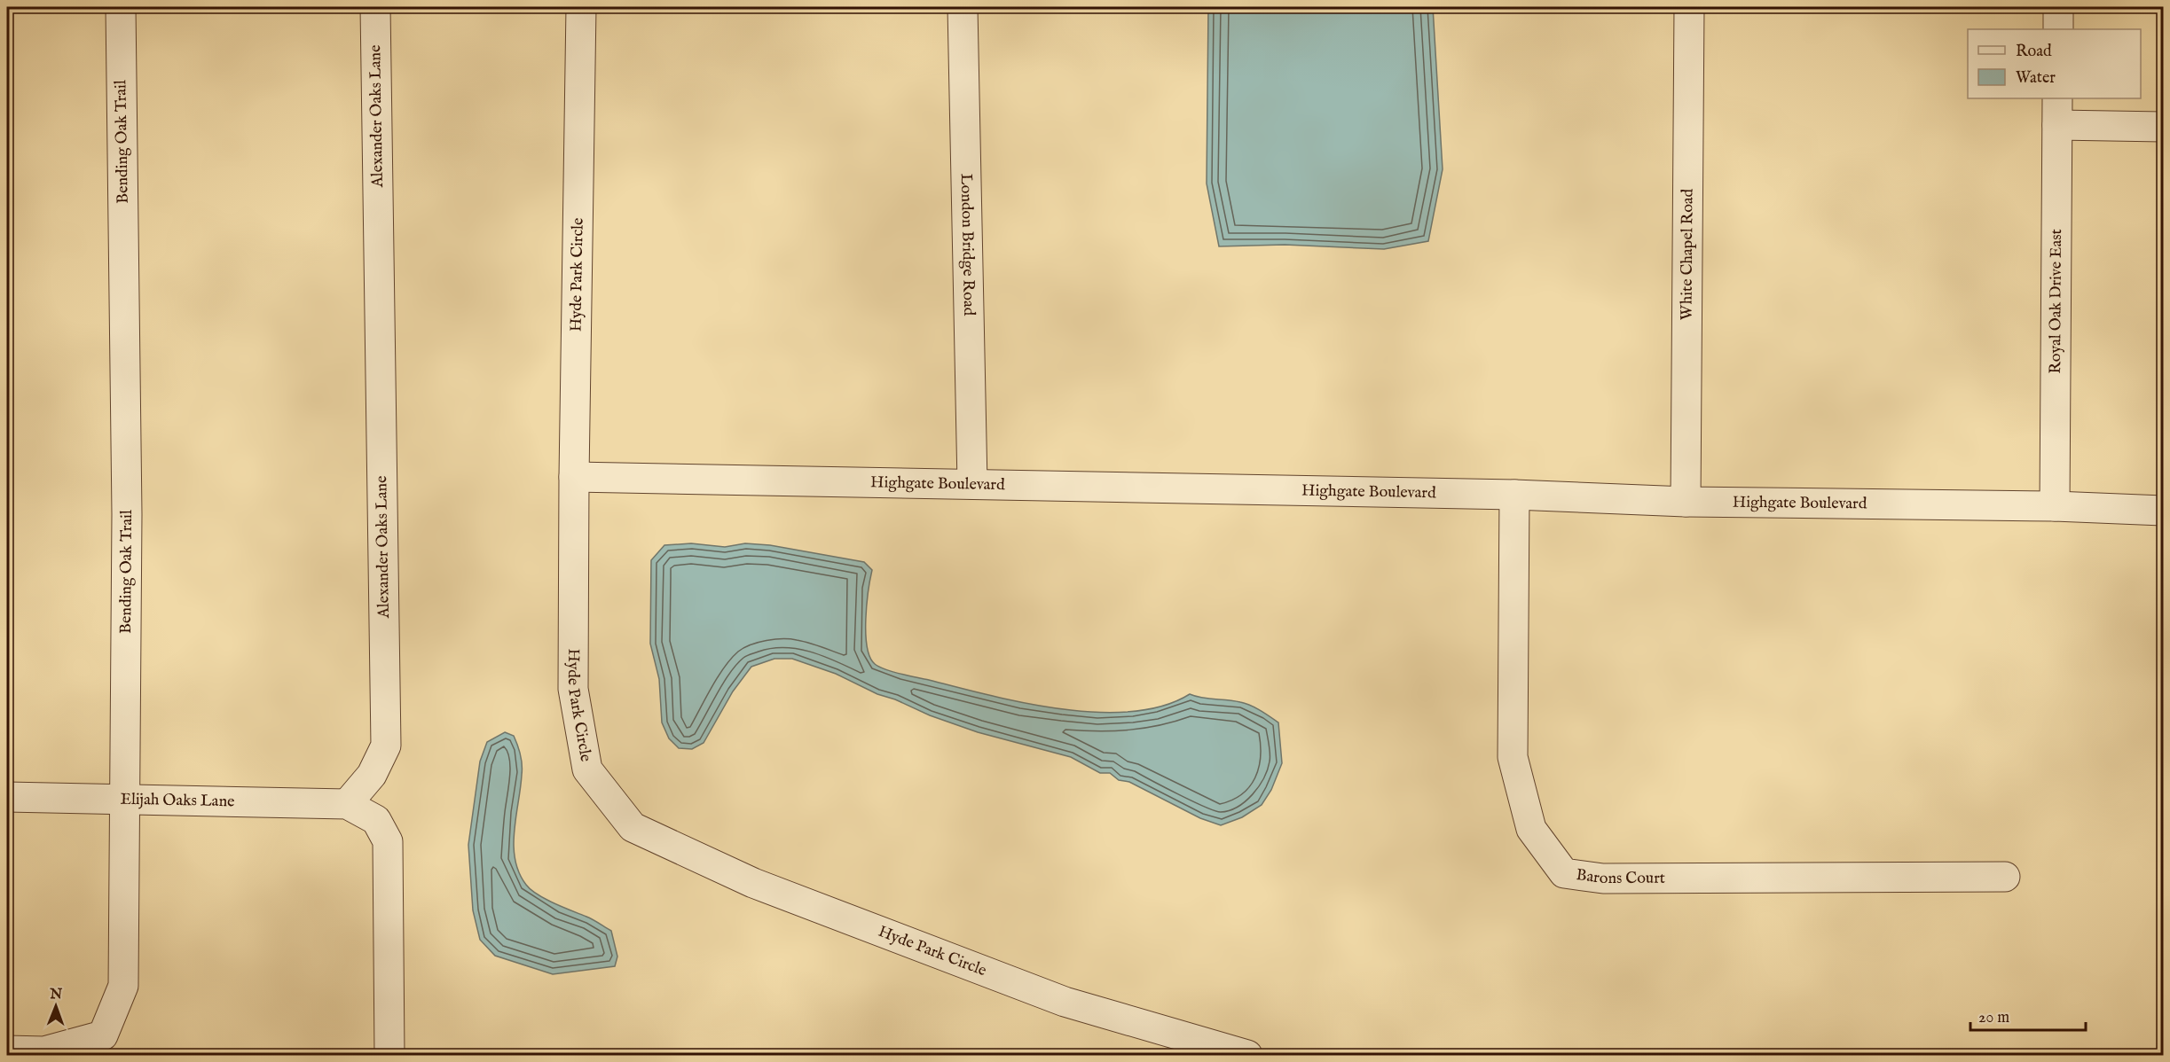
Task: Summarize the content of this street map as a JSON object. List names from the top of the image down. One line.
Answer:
{"streets":{"street":["Alexander Oaks Lane","Bending Oak Trail","London Bridge Road","White Chapel Road","Hyde Park Circle","Royal Oak Drive East","Highgate Boulevard","Elijah Oaks Lane","Barons Court"]},"crossings":[["Alexander Oaks Lane","Elijah Oaks Lane"],["Bending Oak Trail","Elijah Oaks Lane"],["London Bridge Road","Highgate Boulevard"],["White Chapel Road","Highgate Boulevard"],["Hyde Park Circle","Highgate Boulevard"],["Royal Oak Drive East","Highgate Boulevard"],["Highgate Boulevard","Barons Court"]],"legend":["Road","Water"],"scale_bar":"20 m","north":"top"}
